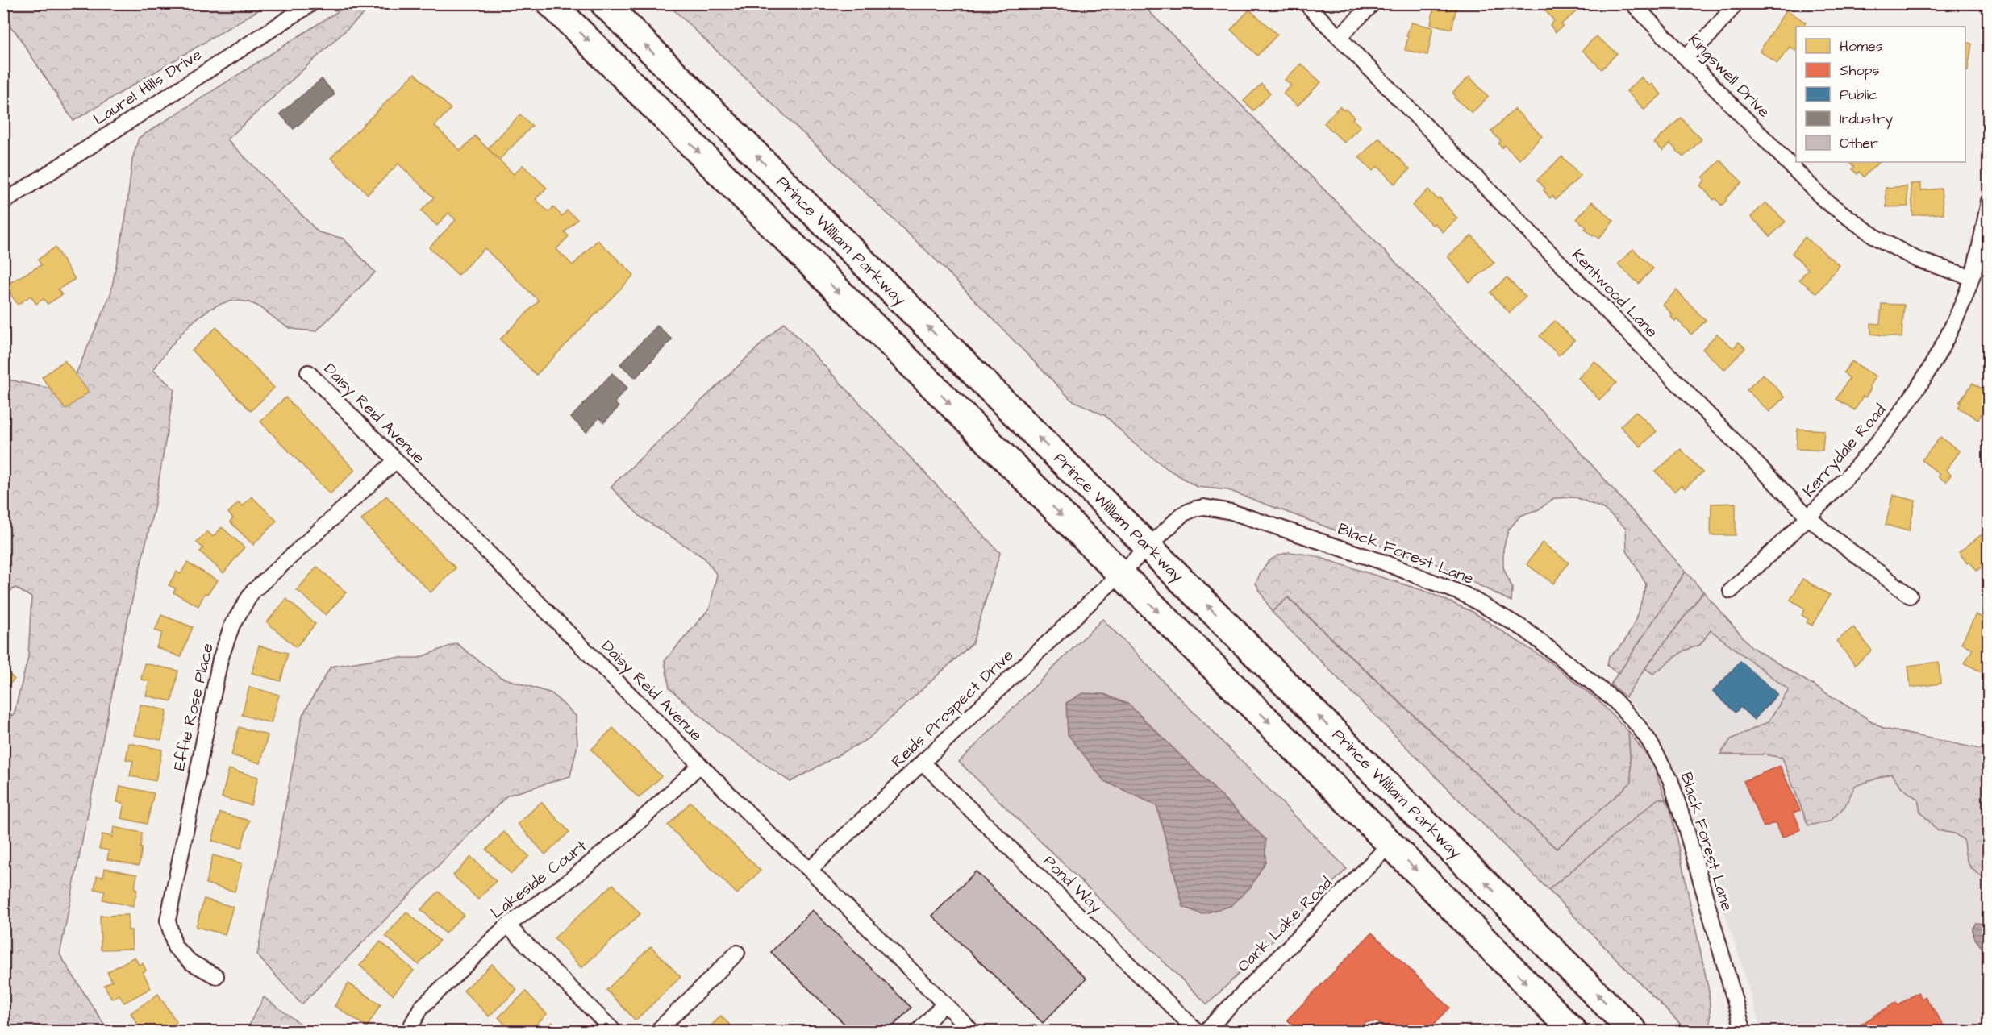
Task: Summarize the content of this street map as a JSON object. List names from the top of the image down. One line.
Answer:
{"streets":{"highway":["Prince William Parkway"],"street":["Kingswell Drive","Laurel Hills Drive","Kentwood Lane","Daisy Reid Avenue","Kerrydale Road","Black Forest Lane","Effie Rose Place","Reids Prospect Drive","Lakeside Court","Pond Way","Oark Lake Road"]},"crossings":[["Kingswell Drive","Kerrydale Road"],["Prince William Parkway","Black Forest Lane"],["Kentwood Lane","Kerrydale Road"],["Daisy Reid Avenue","Effie Rose Place"],["Daisy Reid Avenue","Reids Prospect Drive"],["Daisy Reid Avenue","Lakeside Court"],["Black Forest Lane","Reids Prospect Drive"],["Reids Prospect Drive","Pond Way"]],"legend":["Homes","Shops","Public","Industry","Other"]}
